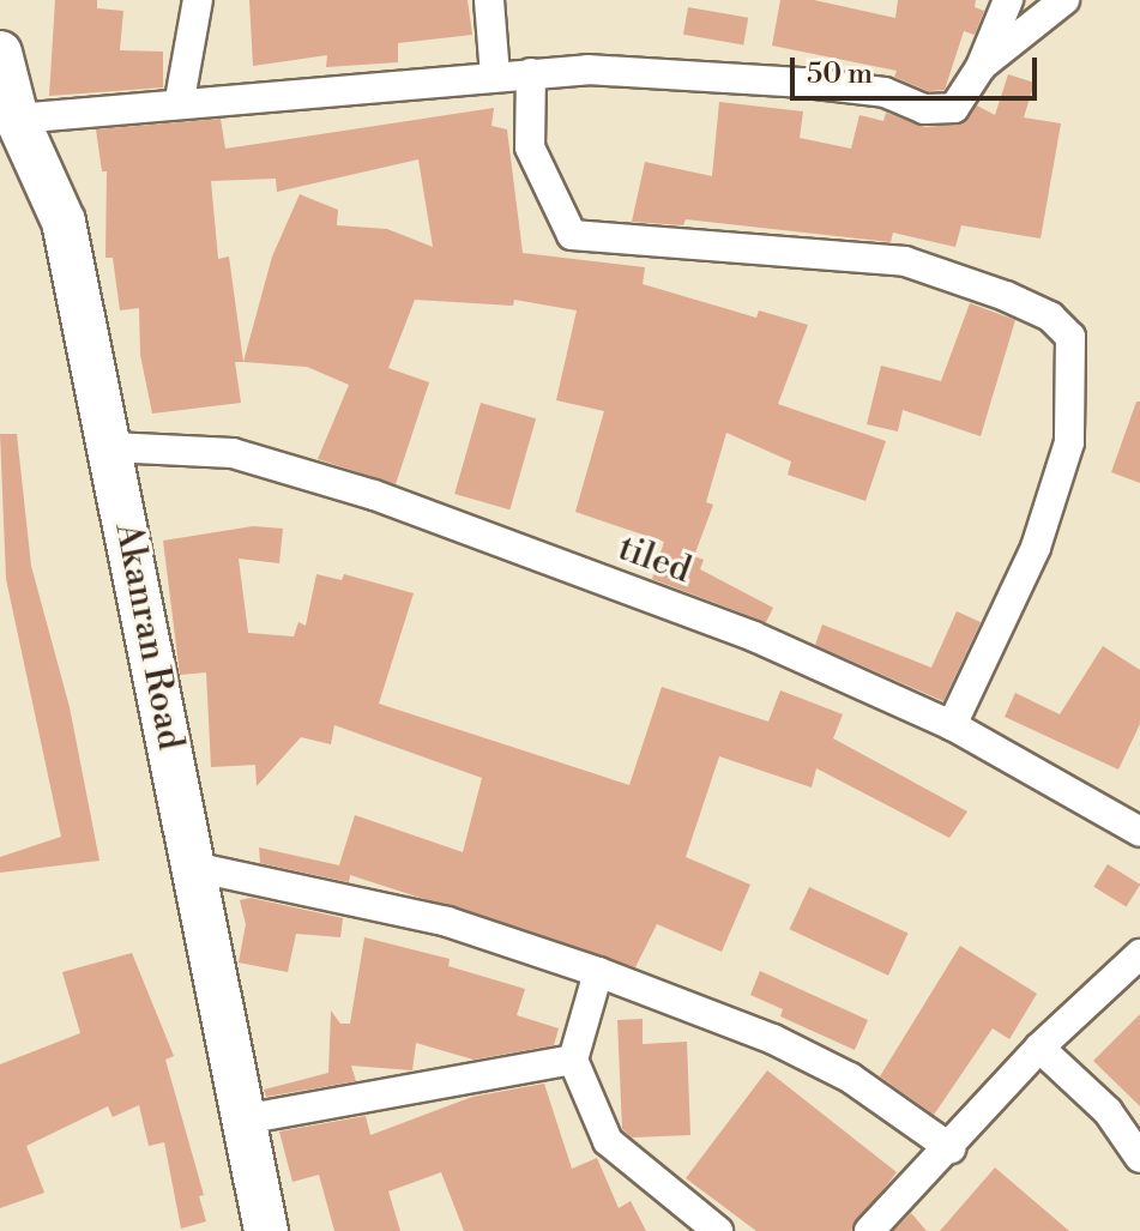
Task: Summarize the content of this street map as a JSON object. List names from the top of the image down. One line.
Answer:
{"streets":{"main road":["Akanran Road"],"street":["tiled"]},"crossings":[["tiled","Akanran Road"]],"scale_bar":"50 m"}
